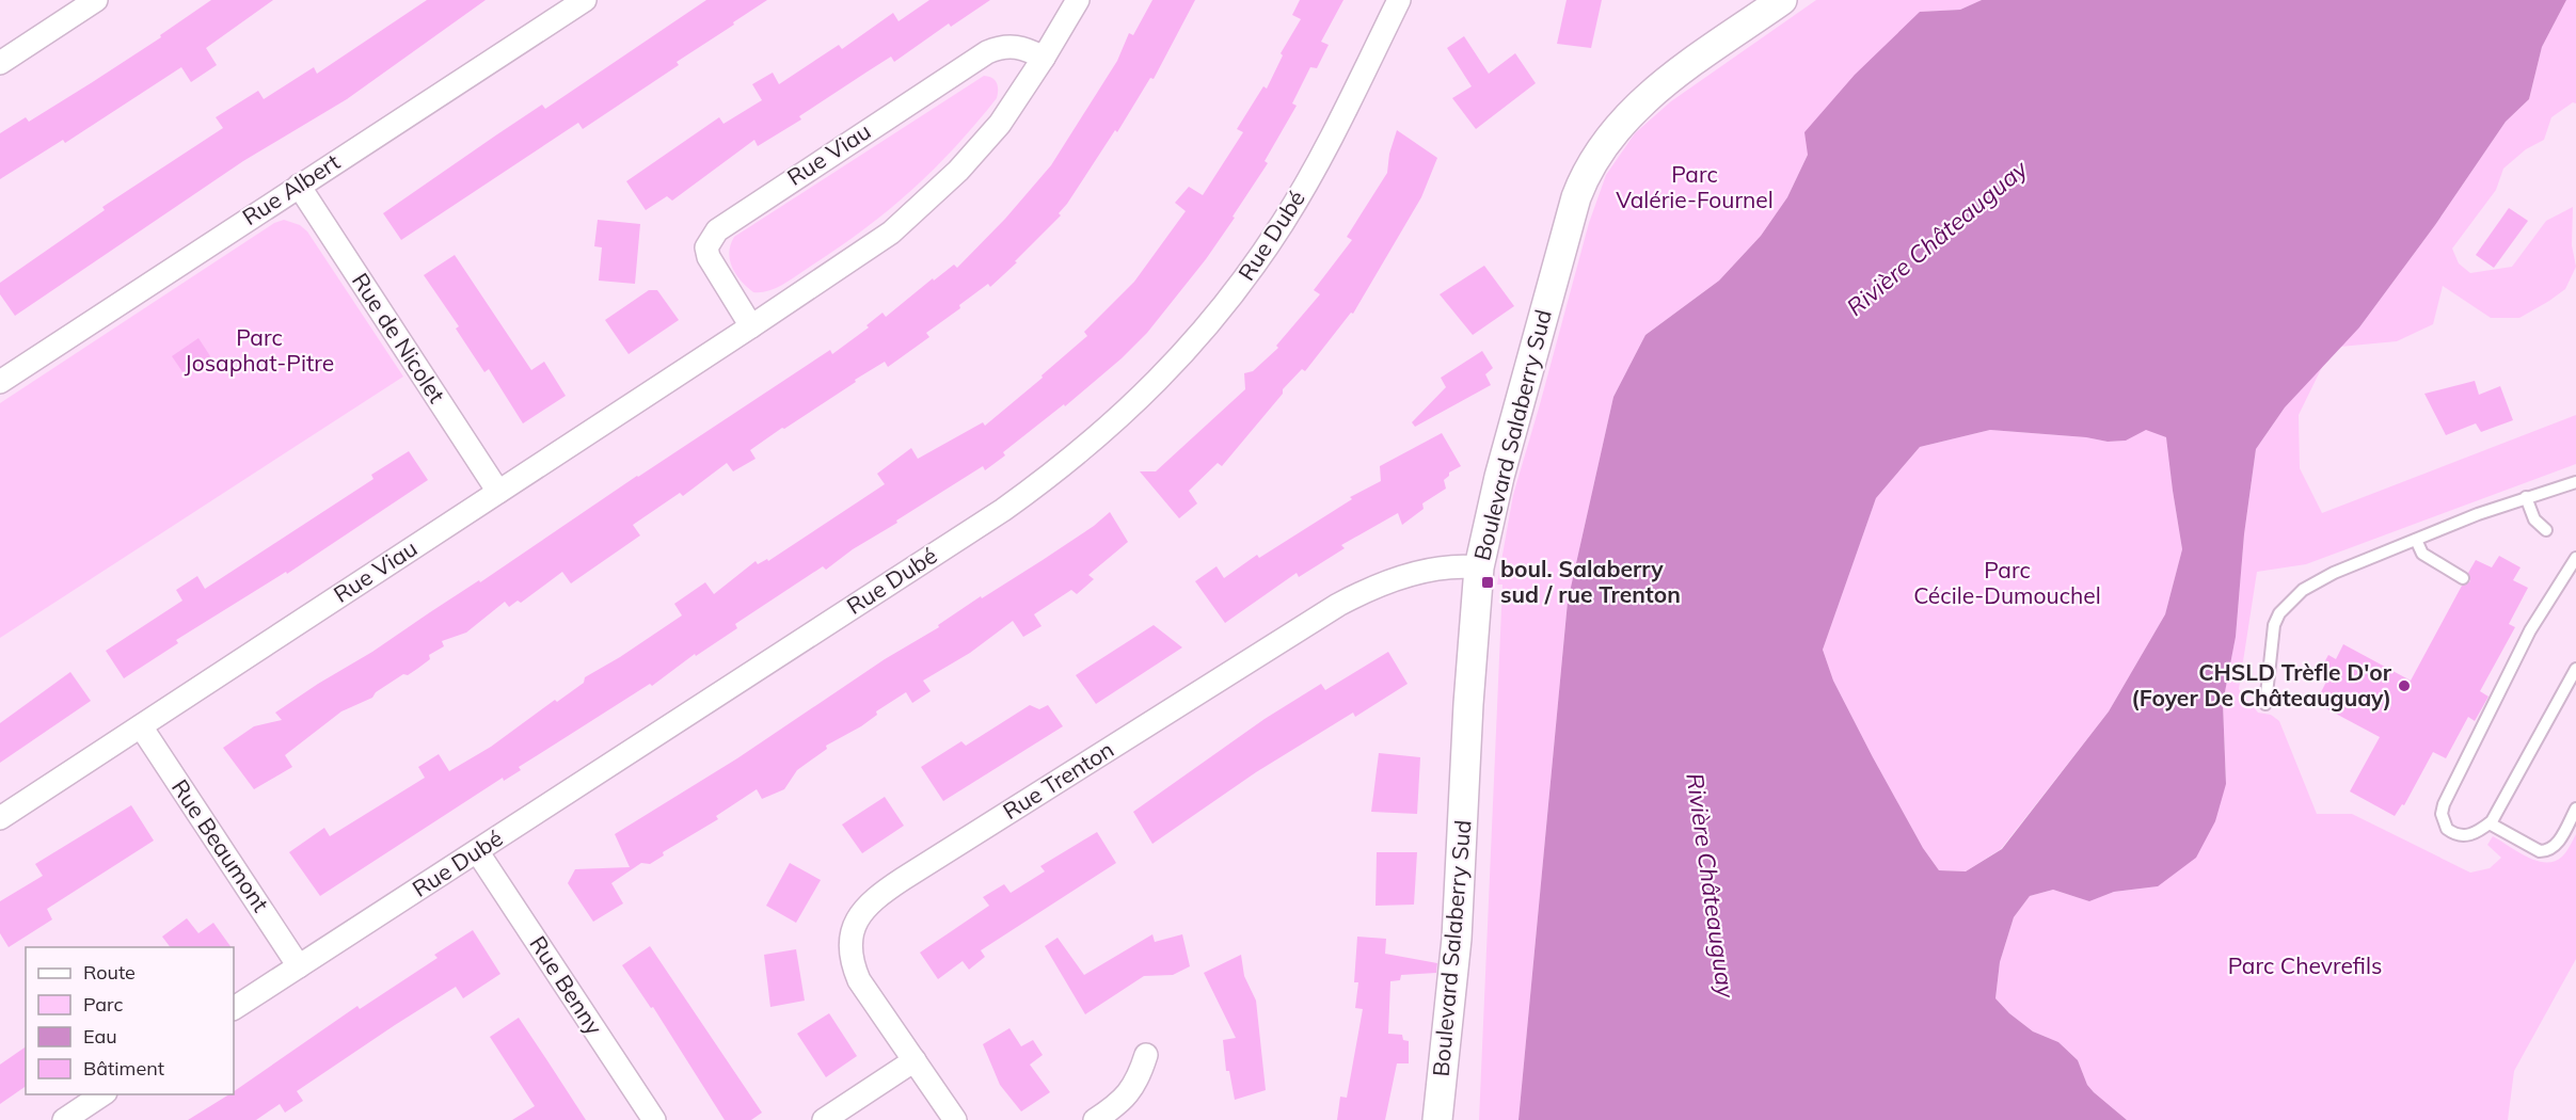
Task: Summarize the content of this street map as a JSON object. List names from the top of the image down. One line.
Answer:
{"streets":{"street":["Rue Viau","Rue Albert","Rue Dubé","Rue de Nicolet","Boulevard Salaberry Sud","Rue Trenton","Rue Beaumont","Rue Benny"]},"crossings":[["Rue Viau","Rue de Nicolet"],["Rue Viau","Rue Beaumont"],["Rue Albert","Rue de Nicolet"],["Rue Dubé","Rue Beaumont"],["Rue Dubé","Rue Benny"],["Boulevard Salaberry Sud","Rue Trenton"]],"water":["Rivière Châteauguay"],"parks":["Parc Valérie-Fournel","Parc Josaphat-Pitre","Parc Cécile-Dumouchel","Parc Chevrefils"],"places":{"transit":["boul. Salaberry sud / rue Trenton"],"other":["CHSLD Trèfle D'or (Foyer De Châteauguay)"]},"legend":["Route","Parc","Eau","Bâtiment"]}
